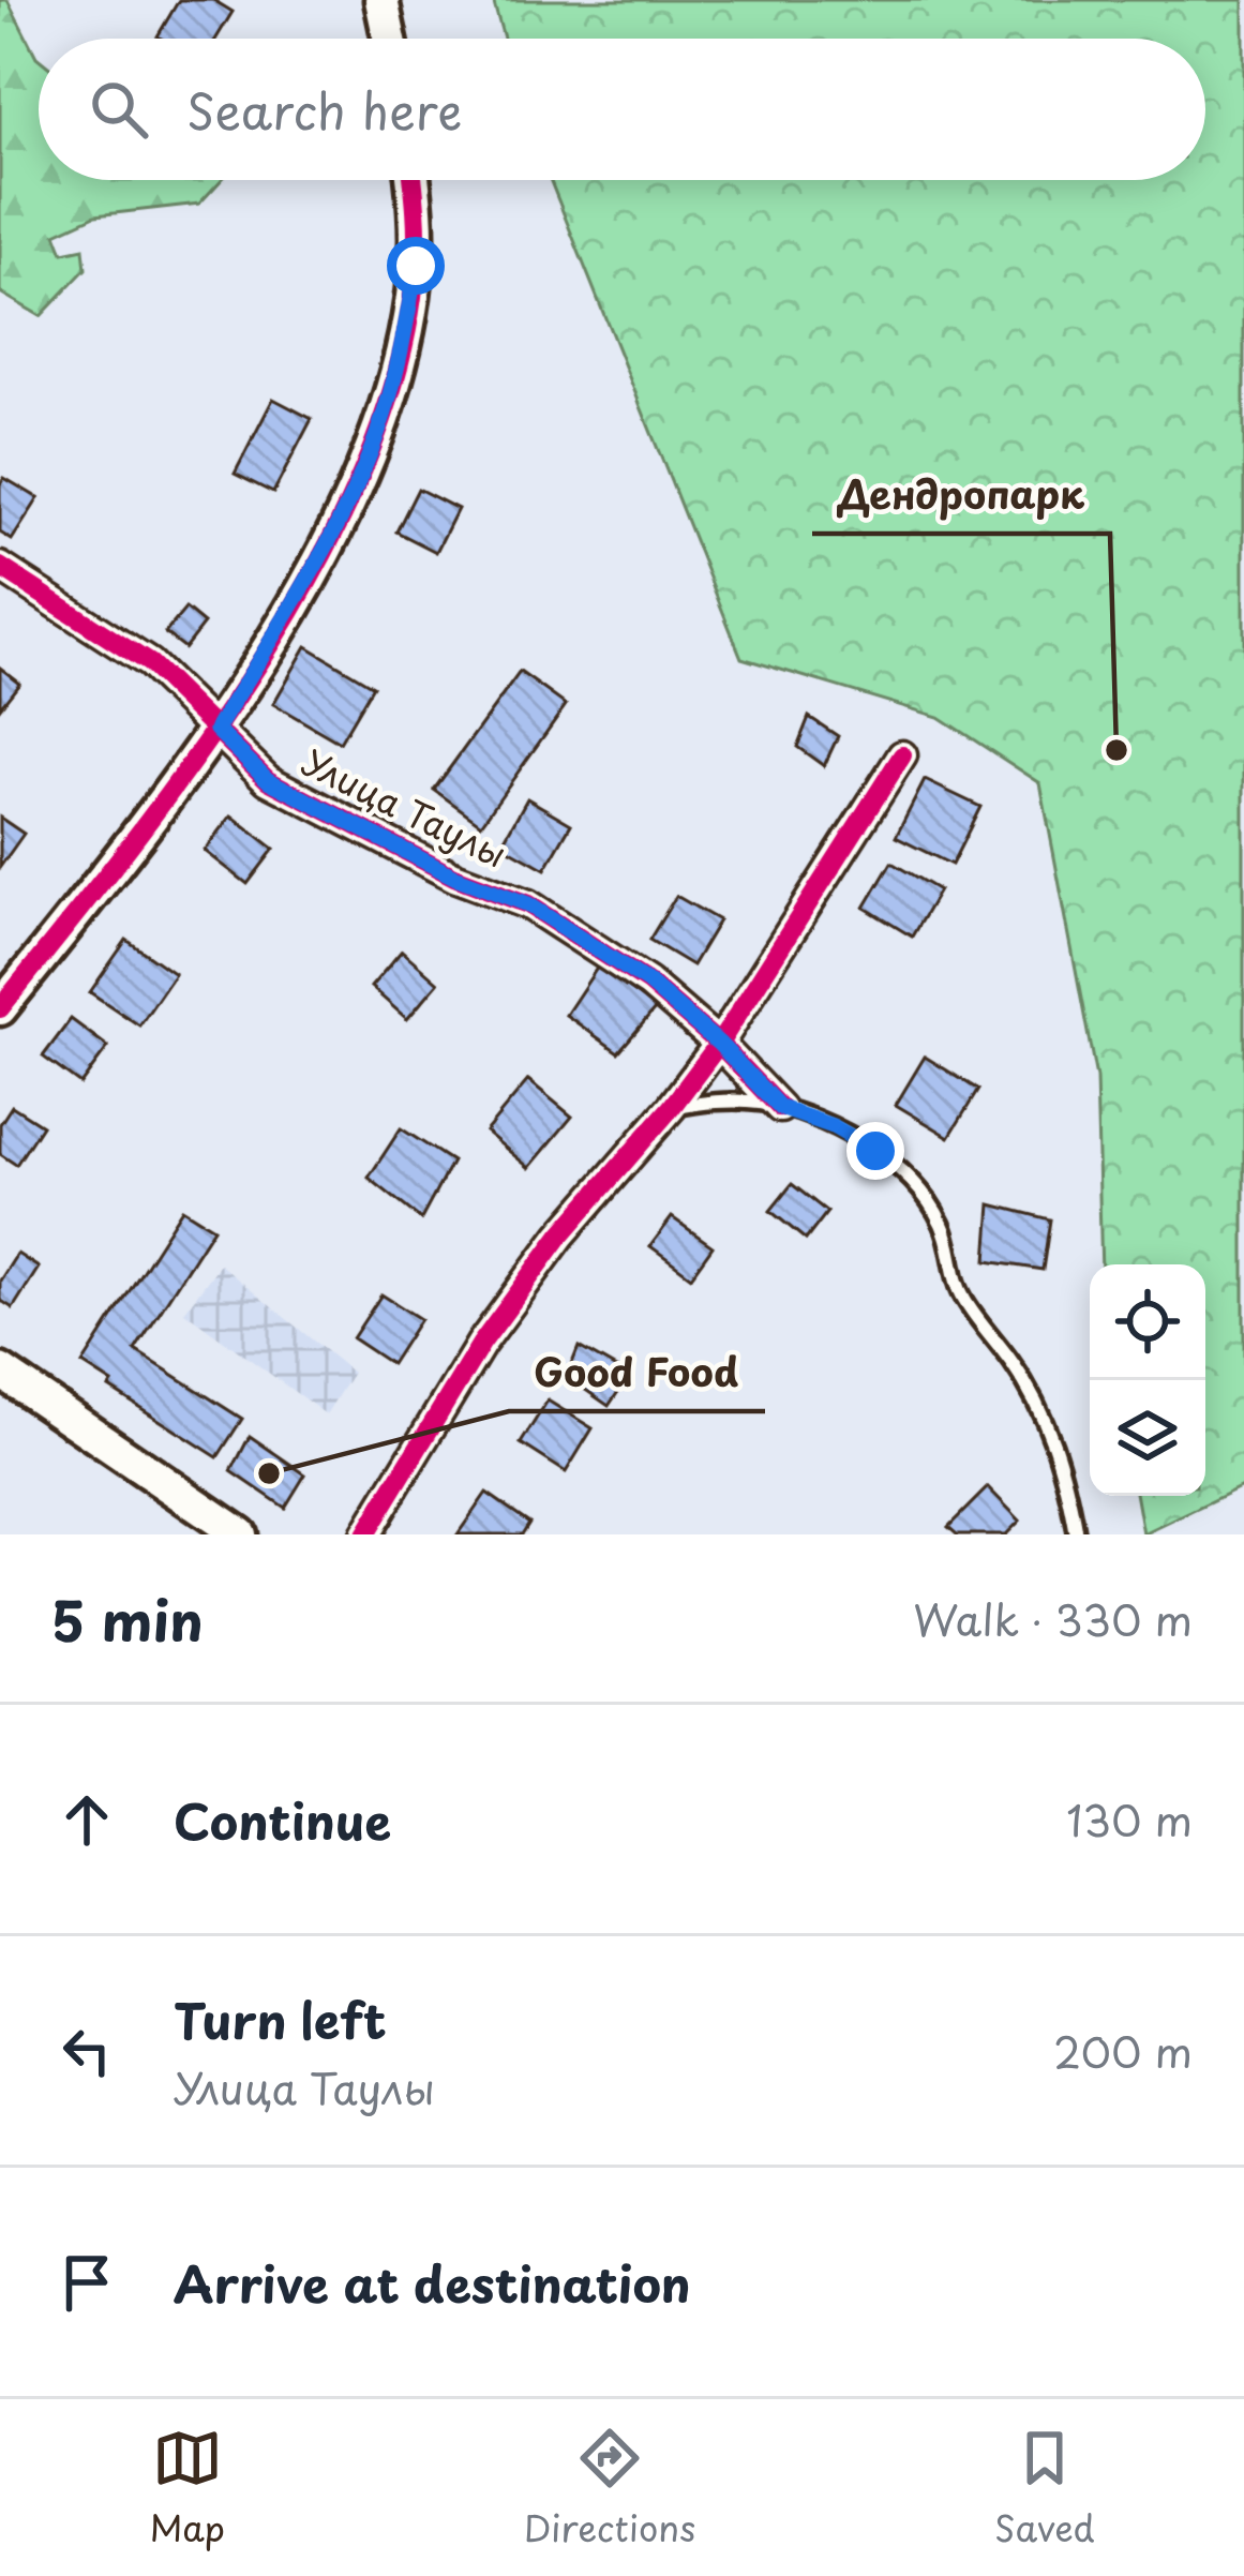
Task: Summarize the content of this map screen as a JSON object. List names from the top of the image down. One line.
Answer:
{"streets":{"street":["Улица Таулы"]},"places":["Дендропарк","Good Food"],"page":{"search":"Search here","heading":["5 min","Walk · 330 m"],"list":[["Continue","130 m"],["Turn left","Улица Таулы","200 m"],"Arrive at destination"],"nav":["Map","Directions","Saved"]}}
